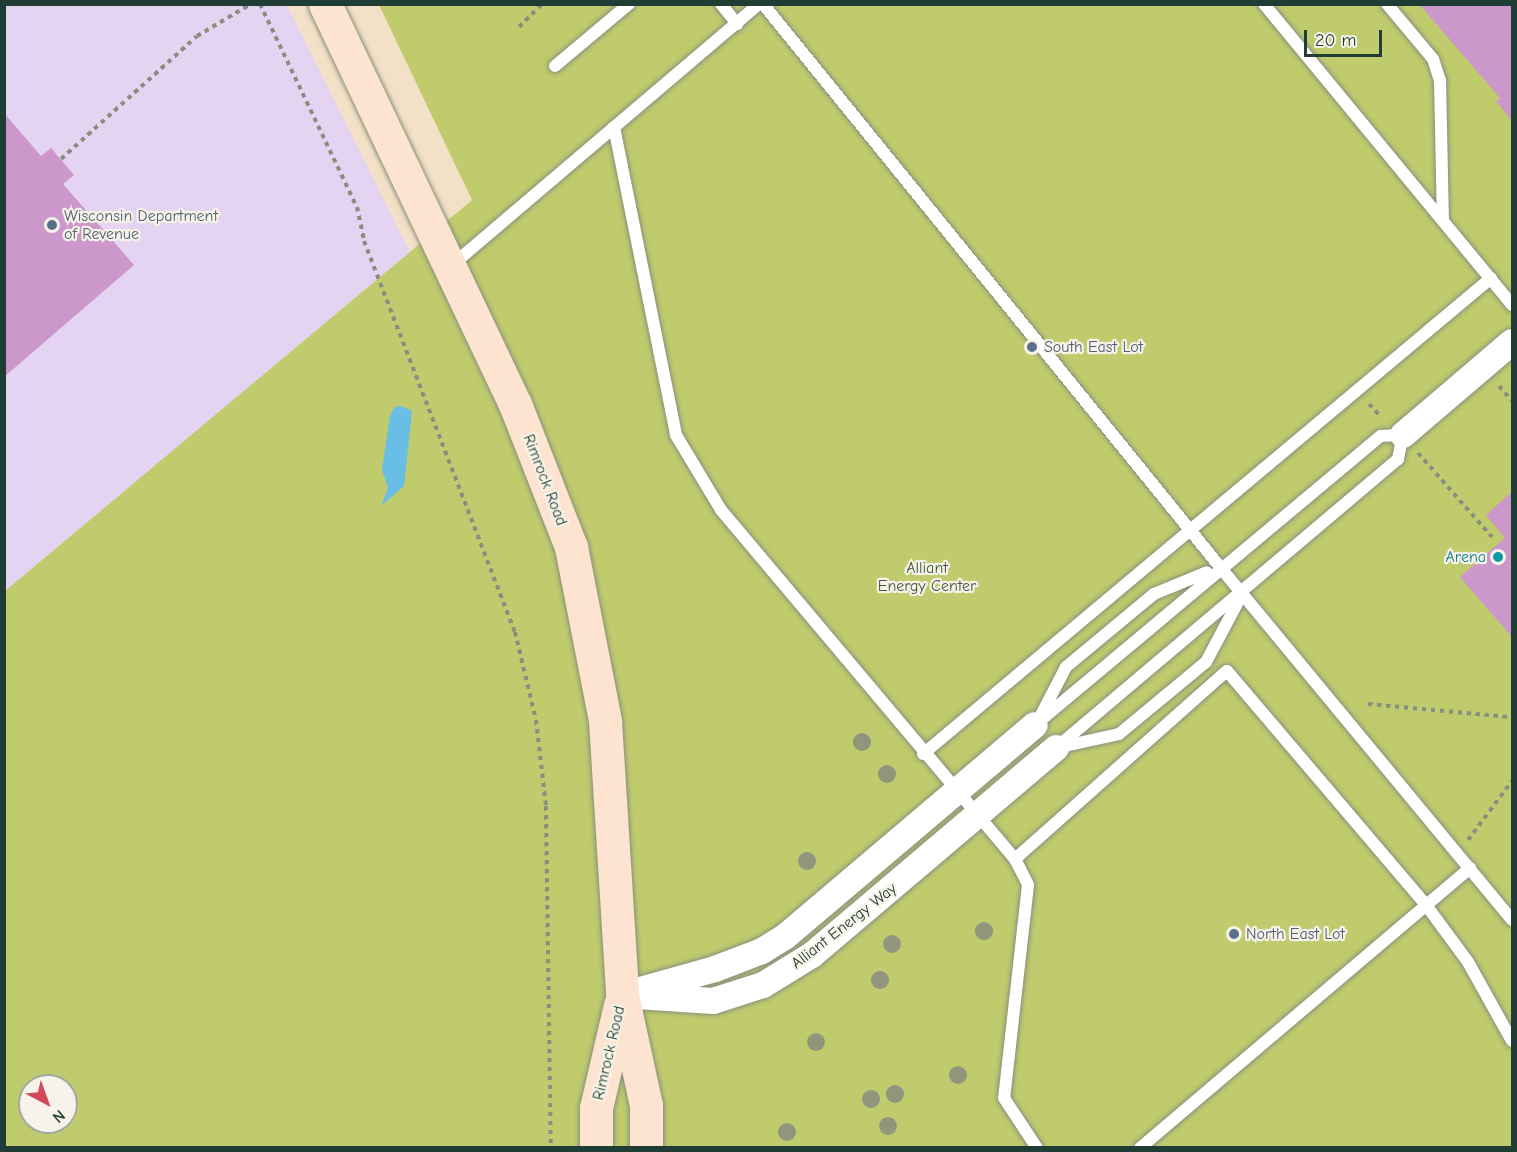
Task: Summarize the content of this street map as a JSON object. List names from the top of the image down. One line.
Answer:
{"streets":{"main road":["Rimrock Road"],"street":["Alliant Energy Way"]},"crossings":[["Rimrock Road","Alliant Energy Way"]],"parks":["Alliant Energy Center"],"places":["Wisconsin Department of Revenue","South East Lot","Arena","North East Lot"],"scale_bar":"20 m","north":"bottom right"}
